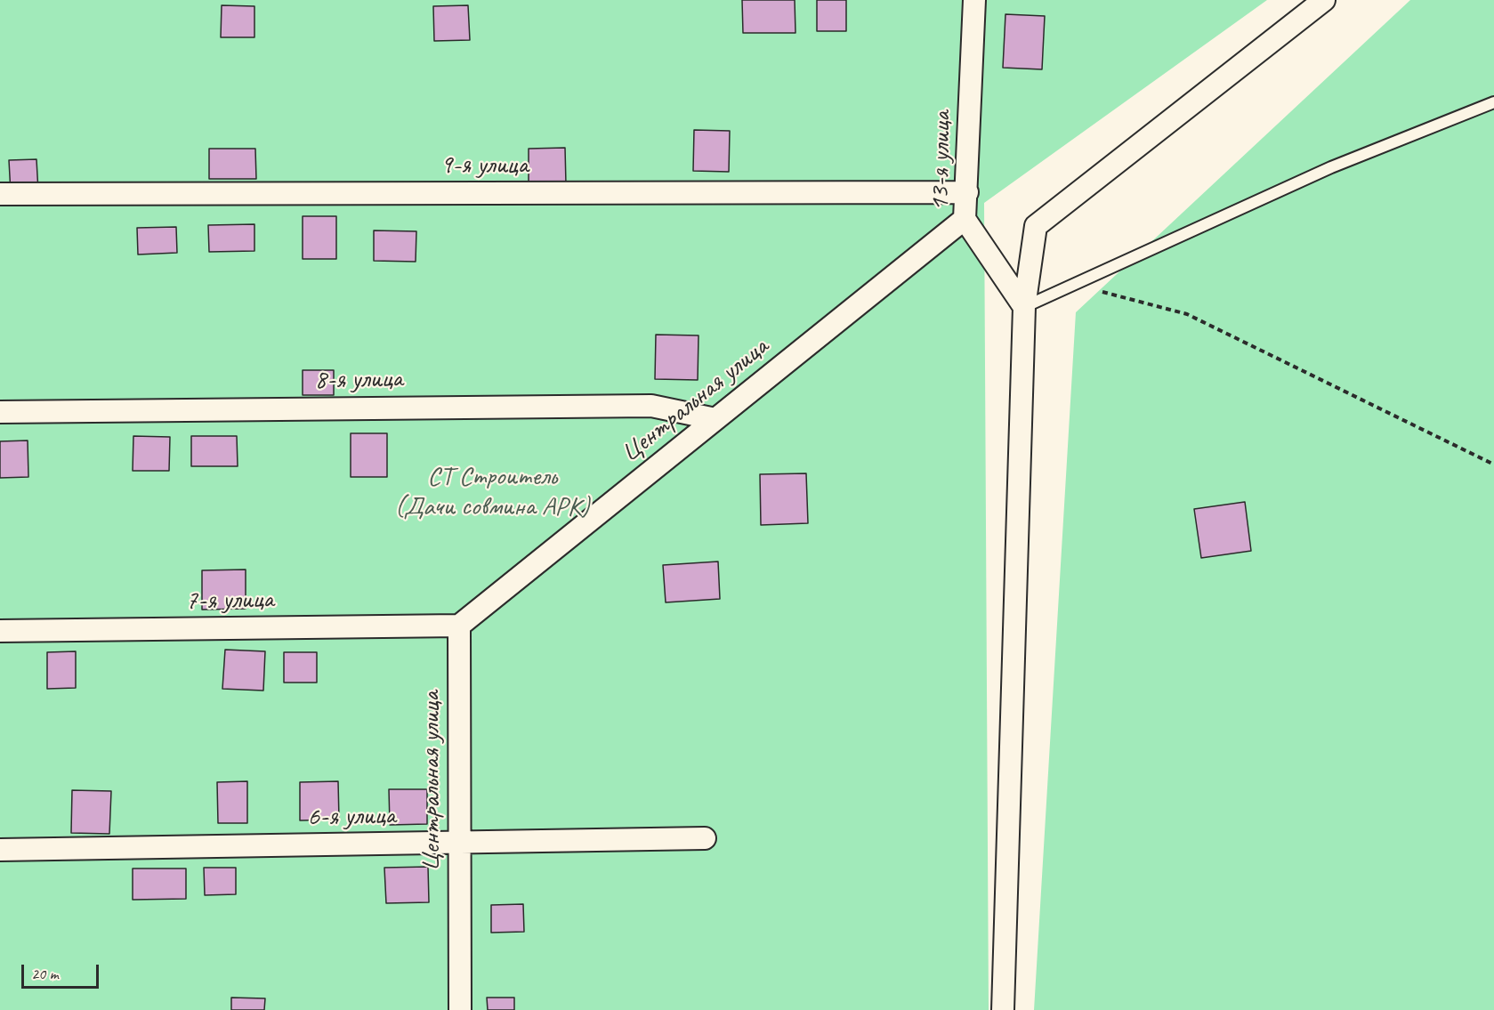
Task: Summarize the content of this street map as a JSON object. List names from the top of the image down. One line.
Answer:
{"streets":{"street":["13-я улица","9-я улица","8-я улица","Центральная улица","7-я улица","6-я улица"]},"crossings":[["13-я улица","9-я улица"],["13-я улица","Центральная улица"],["8-я улица","Центральная улица"],["Центральная улица","7-я улица"],["Центральная улица","6-я улица"]],"parks":["СТ Строитель (Дачи совмина АРК)"],"scale_bar":"20 m"}
